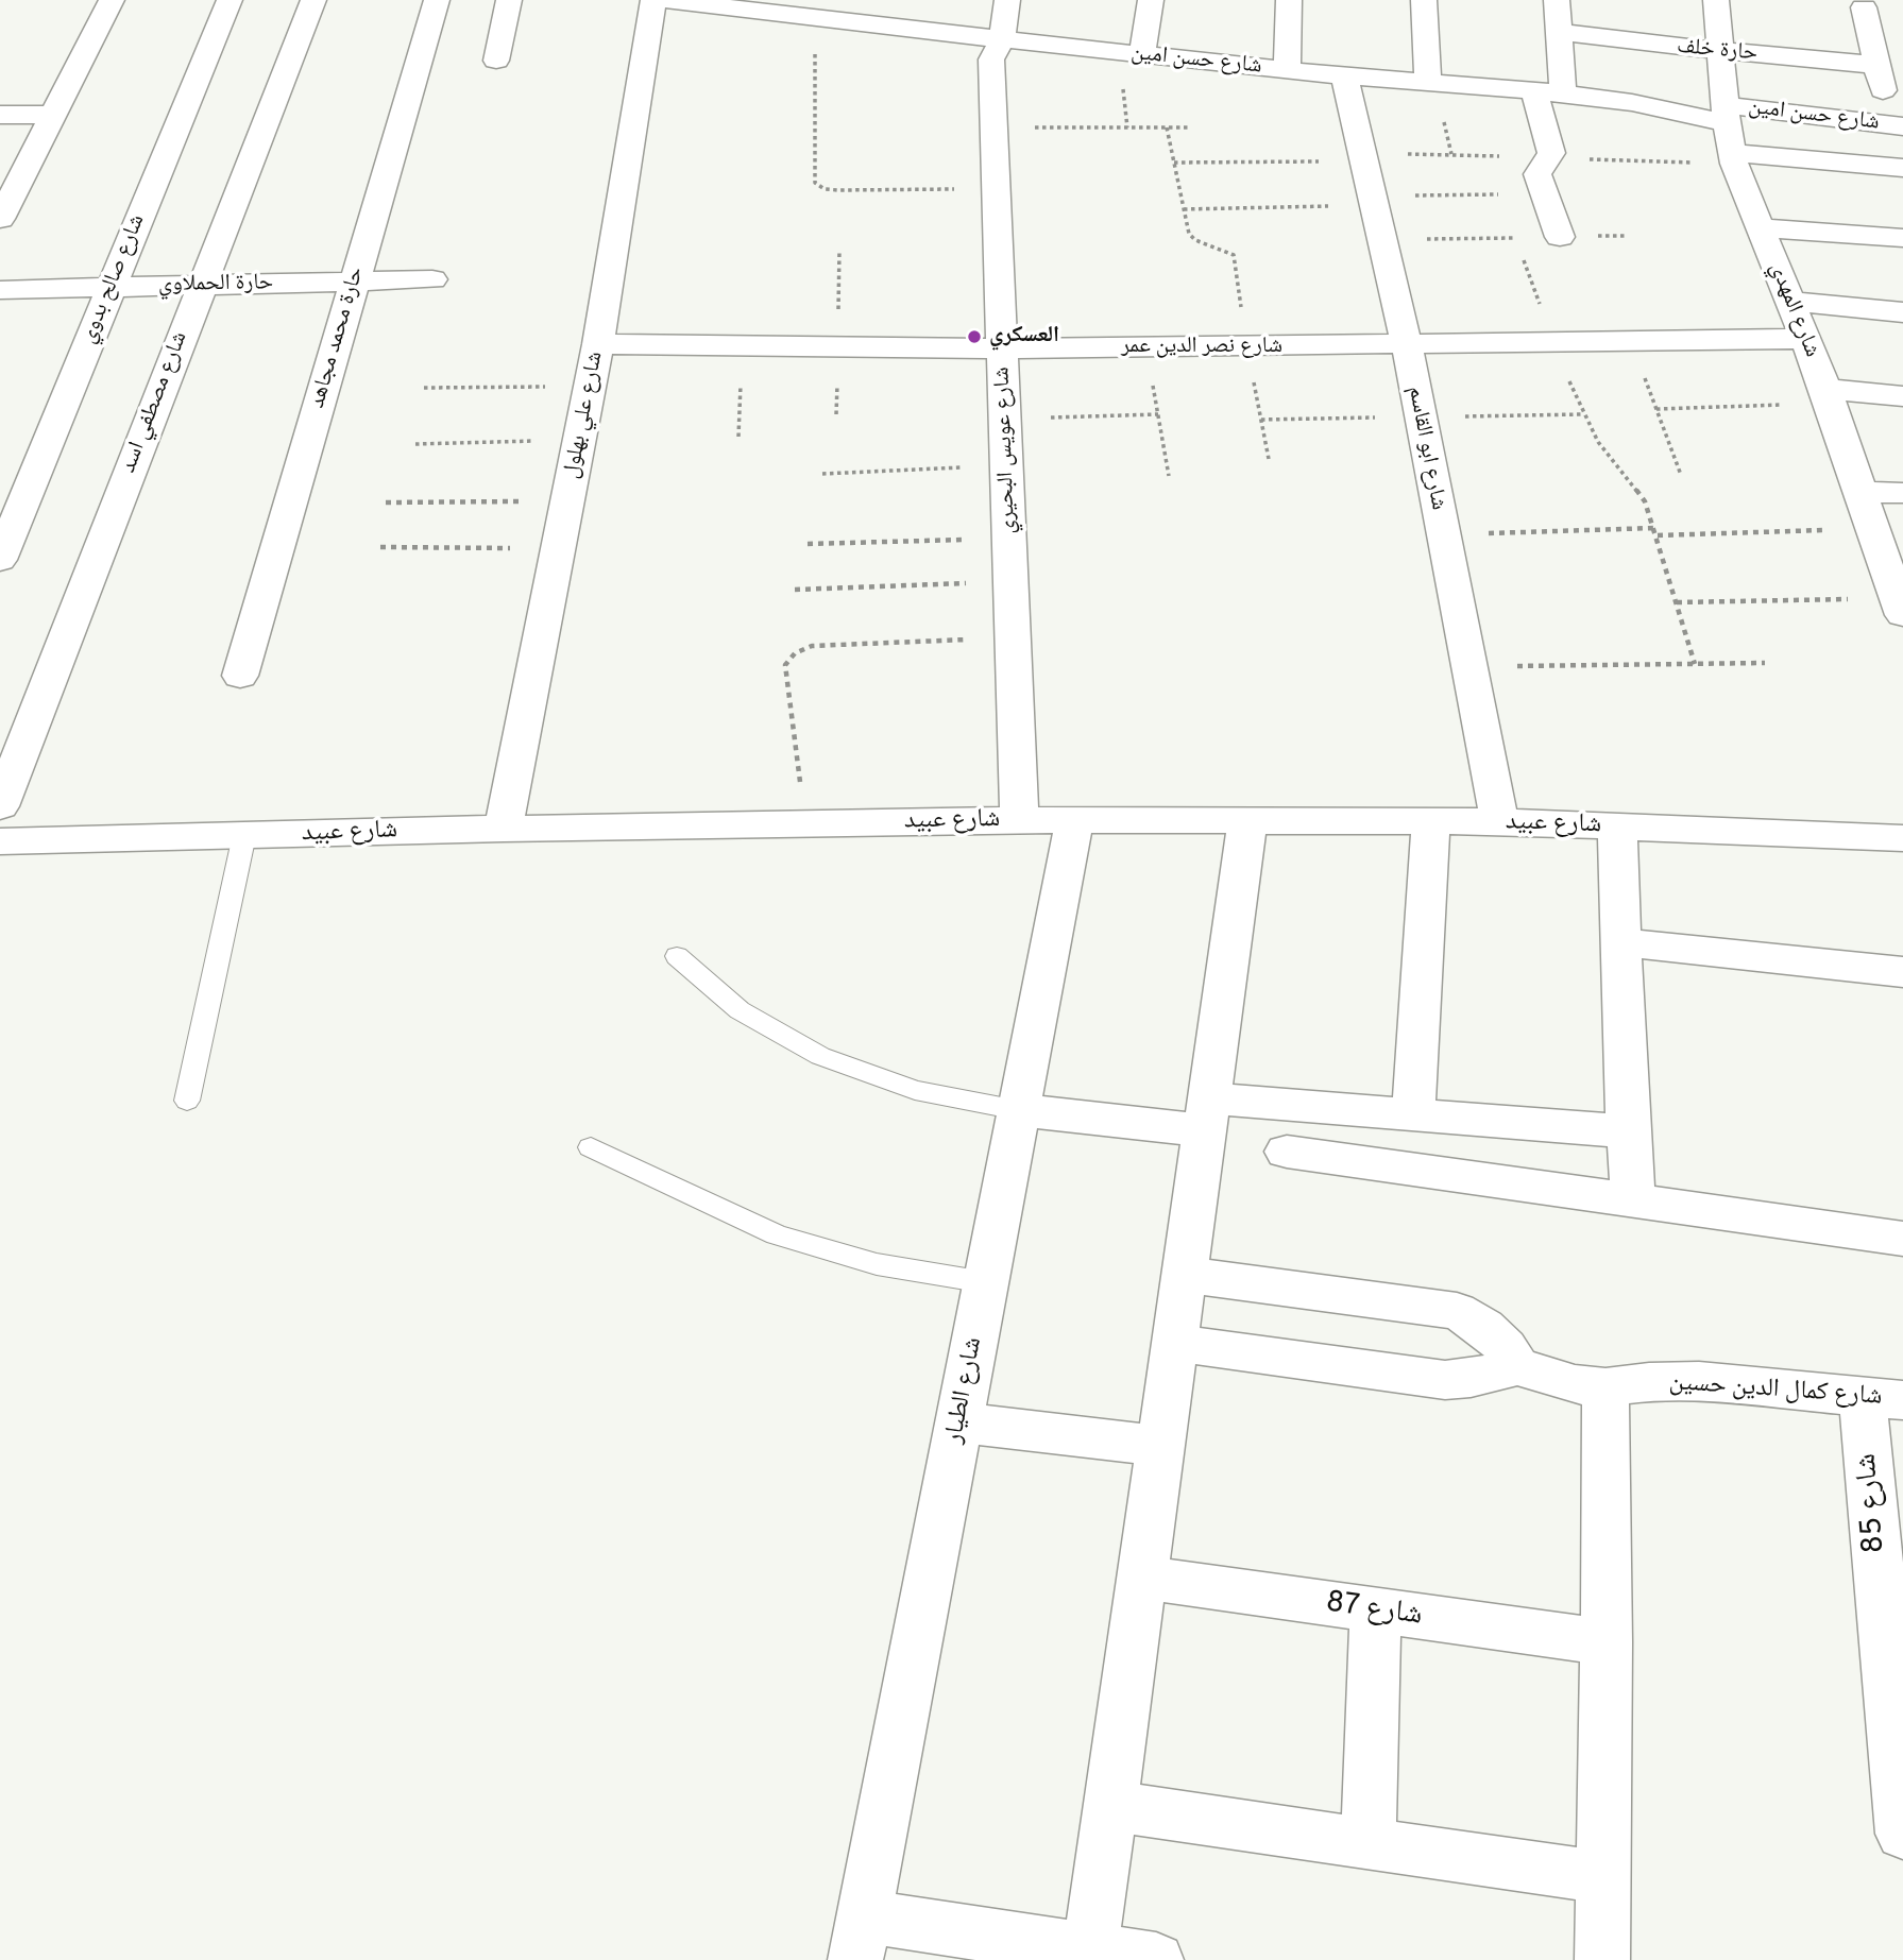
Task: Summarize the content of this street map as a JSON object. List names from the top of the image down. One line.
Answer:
{"streets":{"street":["حارة خلف","شارع حسن امين","شارع صالح بدوي","حارة الحملاوي","شارع المهدي","حارة محمد مجاهد","شارع نصر الدين عمر","شارع مصطفي اسد","شارع علي بهلول","شارع ابو القاسم","شارع عويس البحيري","شارع عبيد","شارع الطيار","شارع كمال الدين حسين","شارع 85","شارع 87"]},"crossings":[["حارة خلف","شارع المهدي"],["شارع حسن امين","شارع المهدي"],["شارع حسن امين","شارع ابو القاسم"],["شارع حسن امين","شارع عويس البحيري"],["شارع صالح بدوي","حارة الحملاوي"],["حارة الحملاوي","حارة محمد مجاهد"],["حارة الحملاوي","شارع مصطفي اسد"],["شارع المهدي","شارع نصر الدين عمر"],["شارع نصر الدين عمر","شارع علي بهلول"],["شارع نصر الدين عمر","شارع ابو القاسم"],["شارع نصر الدين عمر","شارع عويس البحيري"],["شارع علي بهلول","شارع عبيد"],["شارع ابو القاسم","شارع عبيد"],["شارع عويس البحيري","شارع عبيد"],["شارع عبيد","شارع الطيار"],["شارع كمال الدين حسين","شارع 85"]],"places":["العسكري"]}
